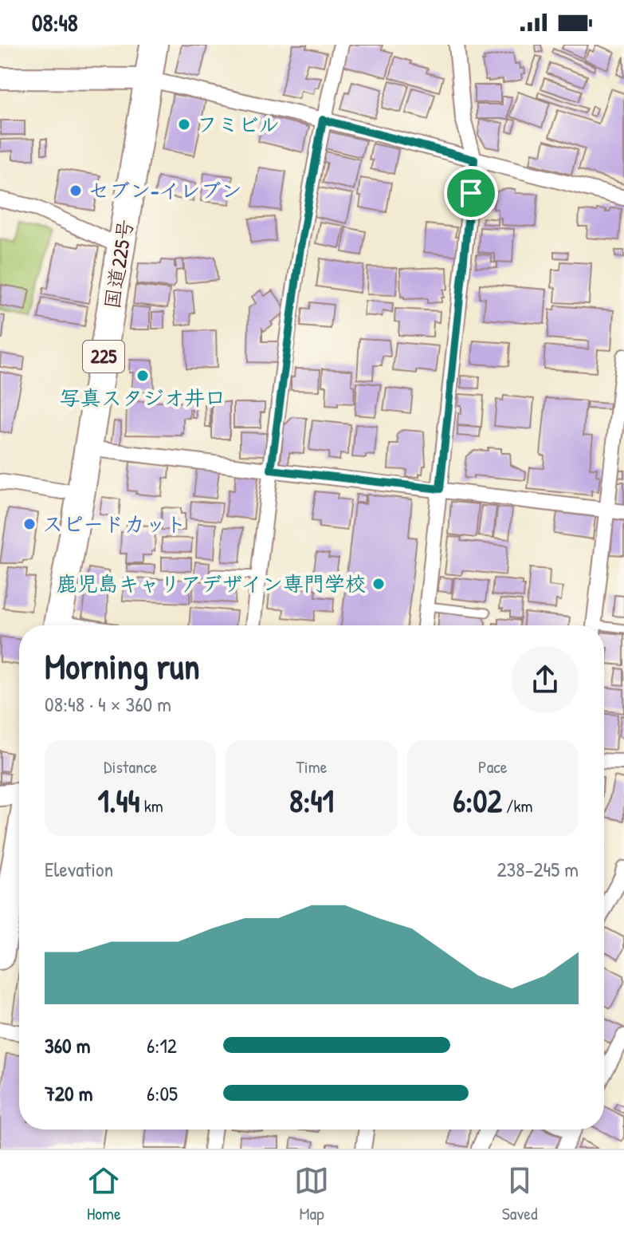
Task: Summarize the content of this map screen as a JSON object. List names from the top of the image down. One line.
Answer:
{"streets":{"highway":["国道225号","225"]},"places":["フミビル","セブン-イレブン","写真スタジオ井口","スピードカット","鹿児島キャリアデザイン専門学校"],"page":{"status":"08:48","heading":["Morning run","08:48 · 4 × 360 m"],"stats":[["Distance","1.44 km"],["Time","8:41"],["Pace","6:02 /km"]],"chart":["Elevation","238–245 m"],"list":[{"name":"360 m","note":"6:12"},{"name":"720 m","note":"6:05"}],"tabs":["Home","Map","Saved"]}}
